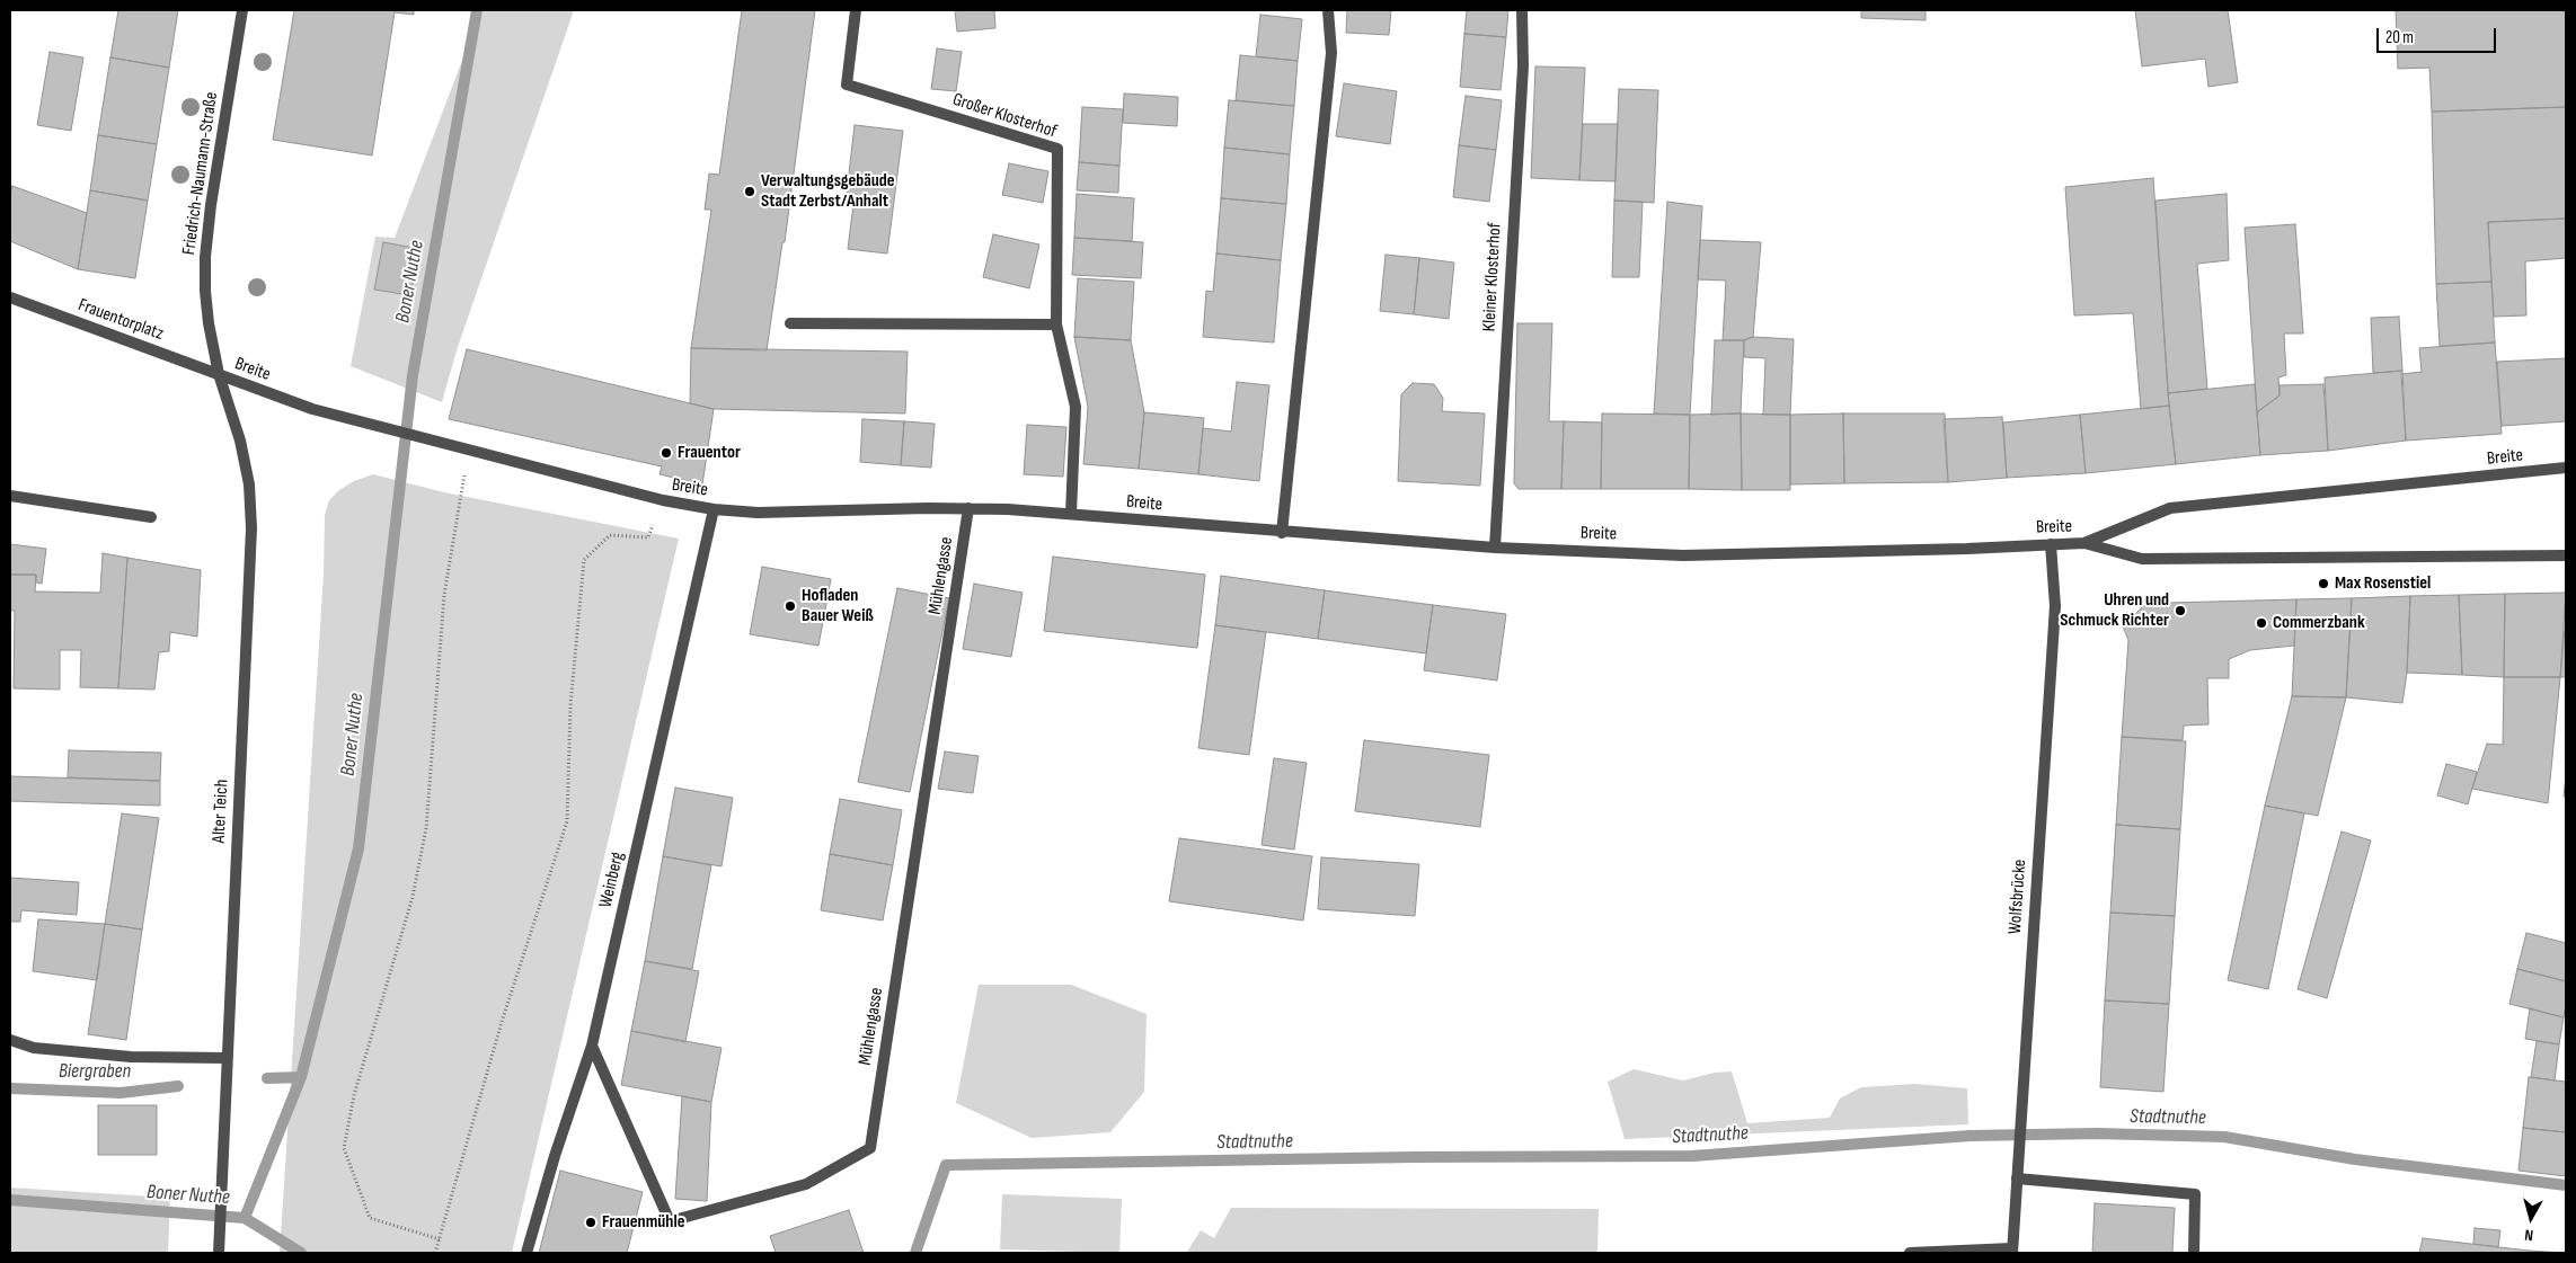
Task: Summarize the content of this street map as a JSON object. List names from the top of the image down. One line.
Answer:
{"streets":{"street":["Großer Klosterhof","Friedrich-Naumann-Straße","Kleiner Klosterhof","Frauentorplatz","Breite","Mühlengasse","Alter Teich","Weinberg","Wolfsbrücke"]},"crossings":[["Großer Klosterhof","Breite"],["Friedrich-Naumann-Straße","Frauentorplatz"],["Friedrich-Naumann-Straße","Breite"],["Friedrich-Naumann-Straße","Alter Teich"],["Kleiner Klosterhof","Breite"],["Frauentorplatz","Breite"],["Frauentorplatz","Alter Teich"],["Breite","Mühlengasse"],["Breite","Alter Teich"],["Breite","Weinberg"],["Breite","Wolfsbrücke"],["Mühlengasse","Weinberg"]],"water":["Boner Nuthe","Biergraben","Stadtnuthe"],"places":["Verwaltungsgebäude Stadt Zerbst/Anhalt","Frauentor","Max Rosenstiel","Hofladen Bauer Weiß","Uhren und Schmuck Richter","Commerzbank","Frauenmühle"],"scale_bar":"20 m","north":"bottom"}
